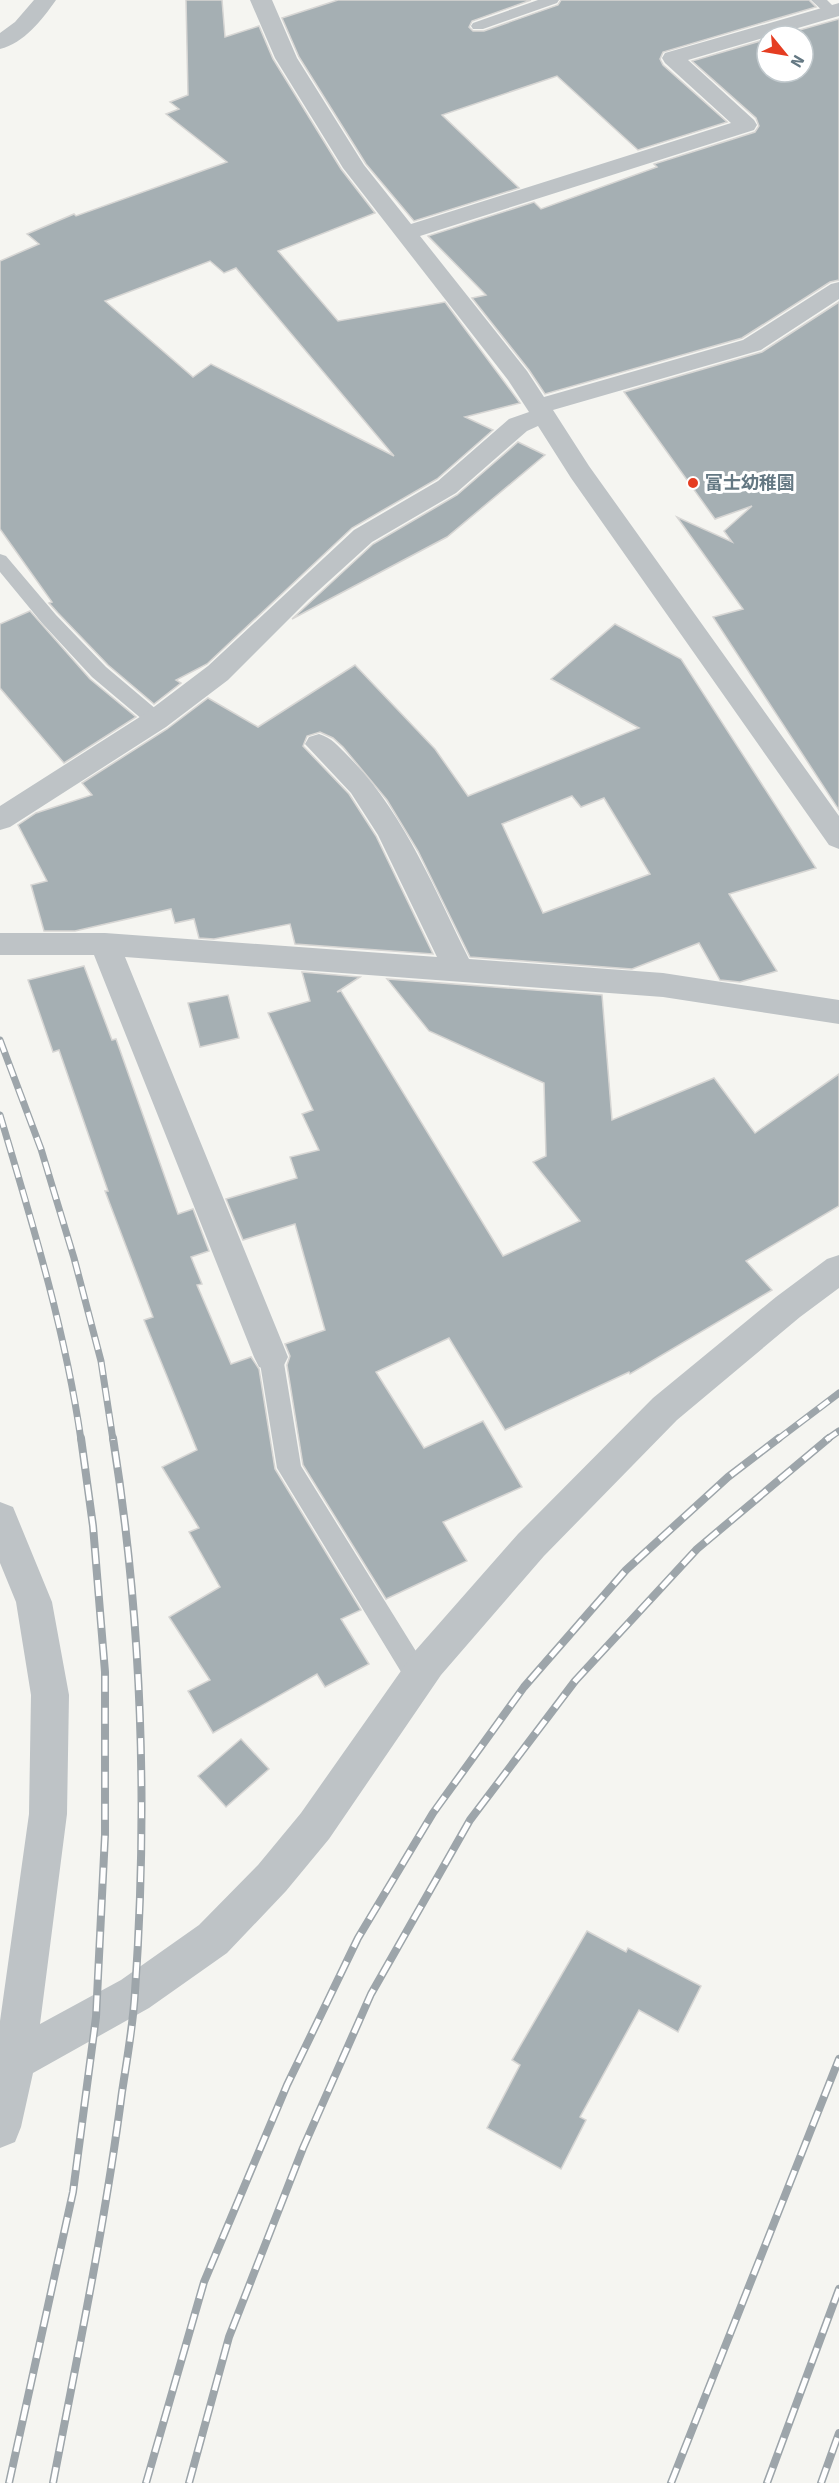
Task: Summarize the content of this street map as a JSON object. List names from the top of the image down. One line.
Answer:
{"places":["富士幼稚園"],"north":"bottom right"}
